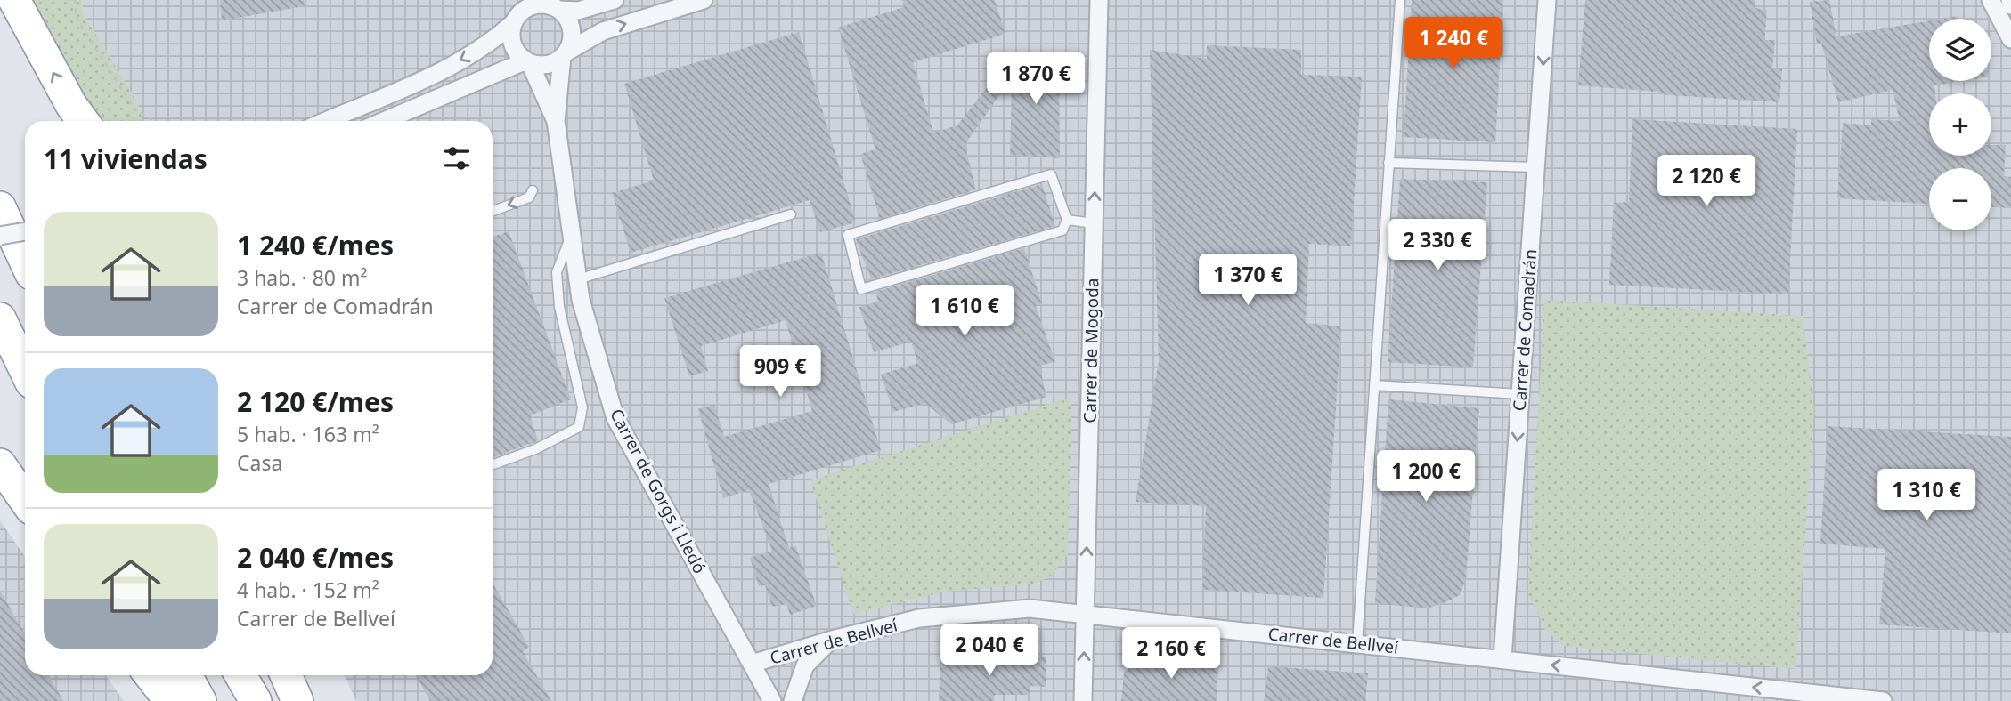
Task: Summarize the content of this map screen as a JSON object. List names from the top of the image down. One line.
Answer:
{"streets":{"street":["Carrer de Comadrán","Carrer de Mogoda","Carrer de Gorgs i Lledó","Carrer de Bellveí"]},"crossings":[["Carrer de Comadrán","Carrer de Bellveí"],["Carrer de Mogoda","Carrer de Bellveí"],["Carrer de Gorgs i Lledó","Carrer de Bellveí"]],"one_way":["Carrer de Comadrán","Carrer de Mogoda"],"page":{"price":["1 240 €","1 870 €","2 120 €","2 330 €","1 370 €","1 610 €","909 €","1 200 €","1 310 €","2 040 €","2 160 €"],"map_buttons":["+","−"],"heading":"11 viviendas","list":[{"name":"1 240 €/mes","note":"3 hab. · 80 m² · Carrer de Comadrán"},{"name":"2 120 €/mes","note":"5 hab. · 163 m² · Casa"},{"name":"2 040 €/mes","note":"4 hab. · 152 m² · Carrer de Bellveí"}]}}
